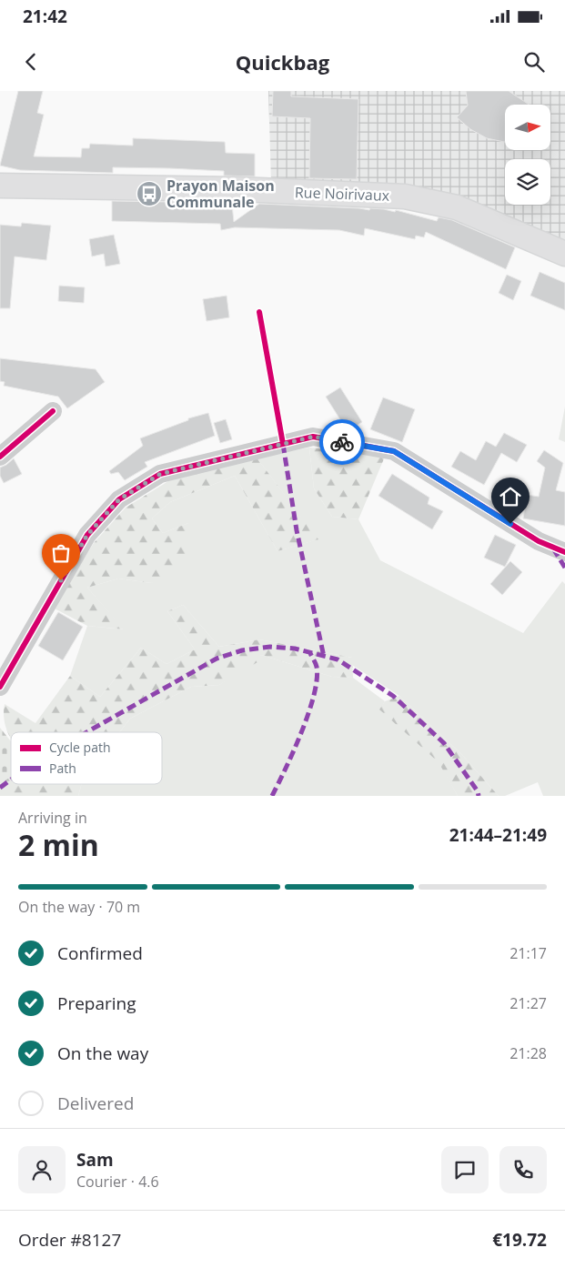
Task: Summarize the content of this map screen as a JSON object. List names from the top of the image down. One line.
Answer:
{"streets":{"main road":["Rue Noirivaux"]},"places":{"bus stop":["Prayon Maison Communale"]},"legend":["Cycle path","Path"],"north":"right","page":{"status":"21:42","header":"Quickbag","heading":["2 min","Arriving in","21:44–21:49"],"panel":["Sam","Courier · 4.6","Order #8127","€19.72"],"bar":"On the way · 70 m","list":[["Confirmed","21:17"],["Preparing","21:27"],["On the way","21:28"],"Delivered"]}}
